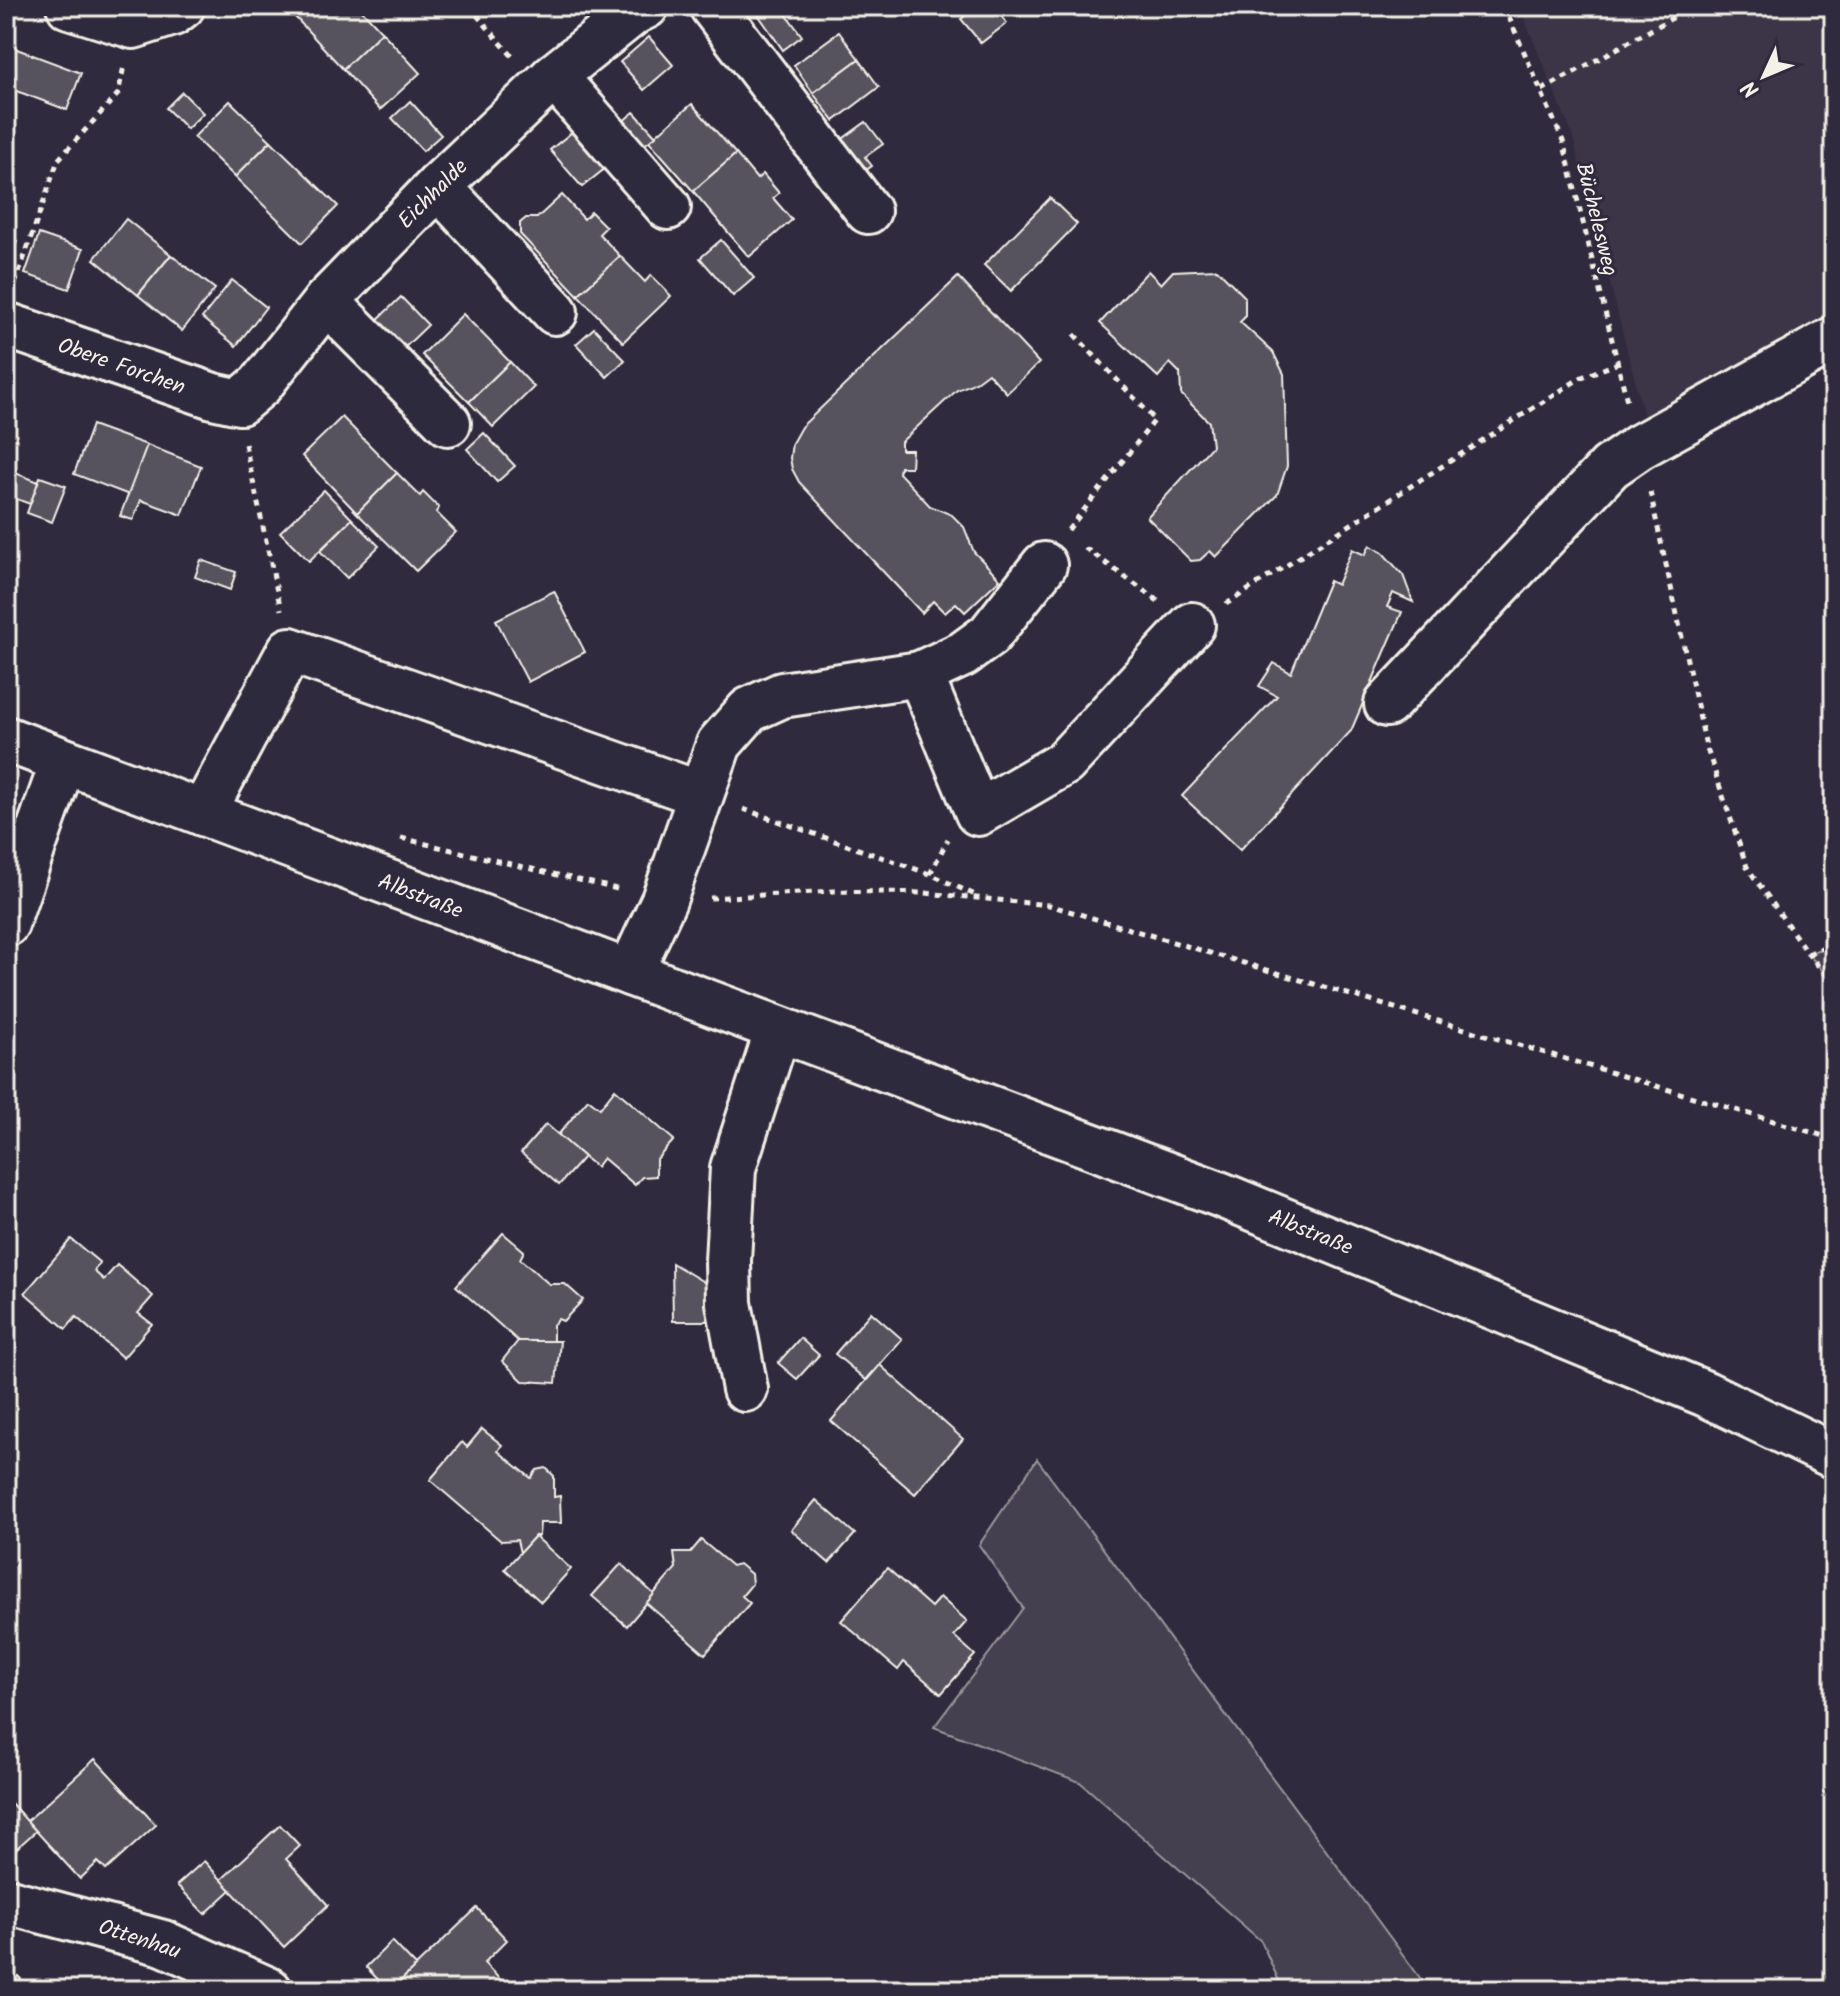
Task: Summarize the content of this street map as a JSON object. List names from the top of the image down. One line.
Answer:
{"streets":{"street":["Eichhalde","Obere Forchen","Albstraße","Ottenhau"],"path":["Büchelesweg"]},"crossings":[["Eichhalde","Obere Forchen"]],"north":"bottom left"}
